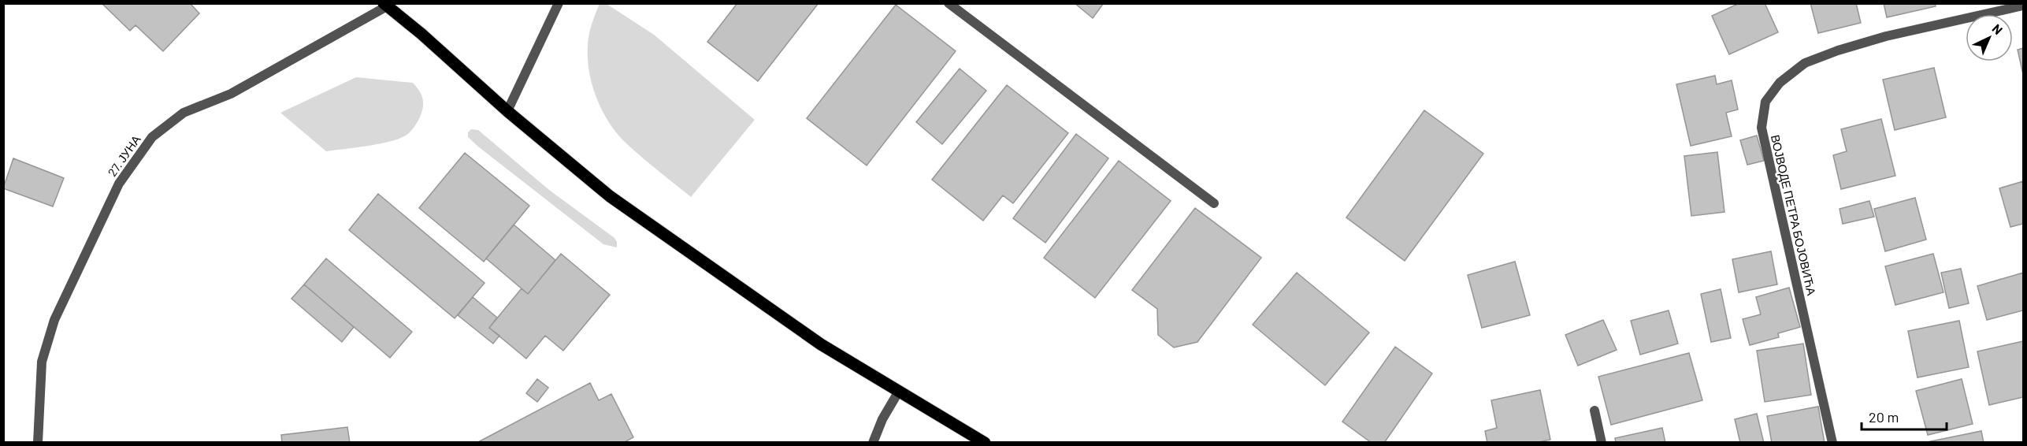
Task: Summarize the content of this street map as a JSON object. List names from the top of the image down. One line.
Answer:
{"streets":{"street":["27. ЈУНА","ВОЈВОДЕ ПЕТРА БОЈОВИЋА"]},"scale_bar":"20 m","north":"top right"}
